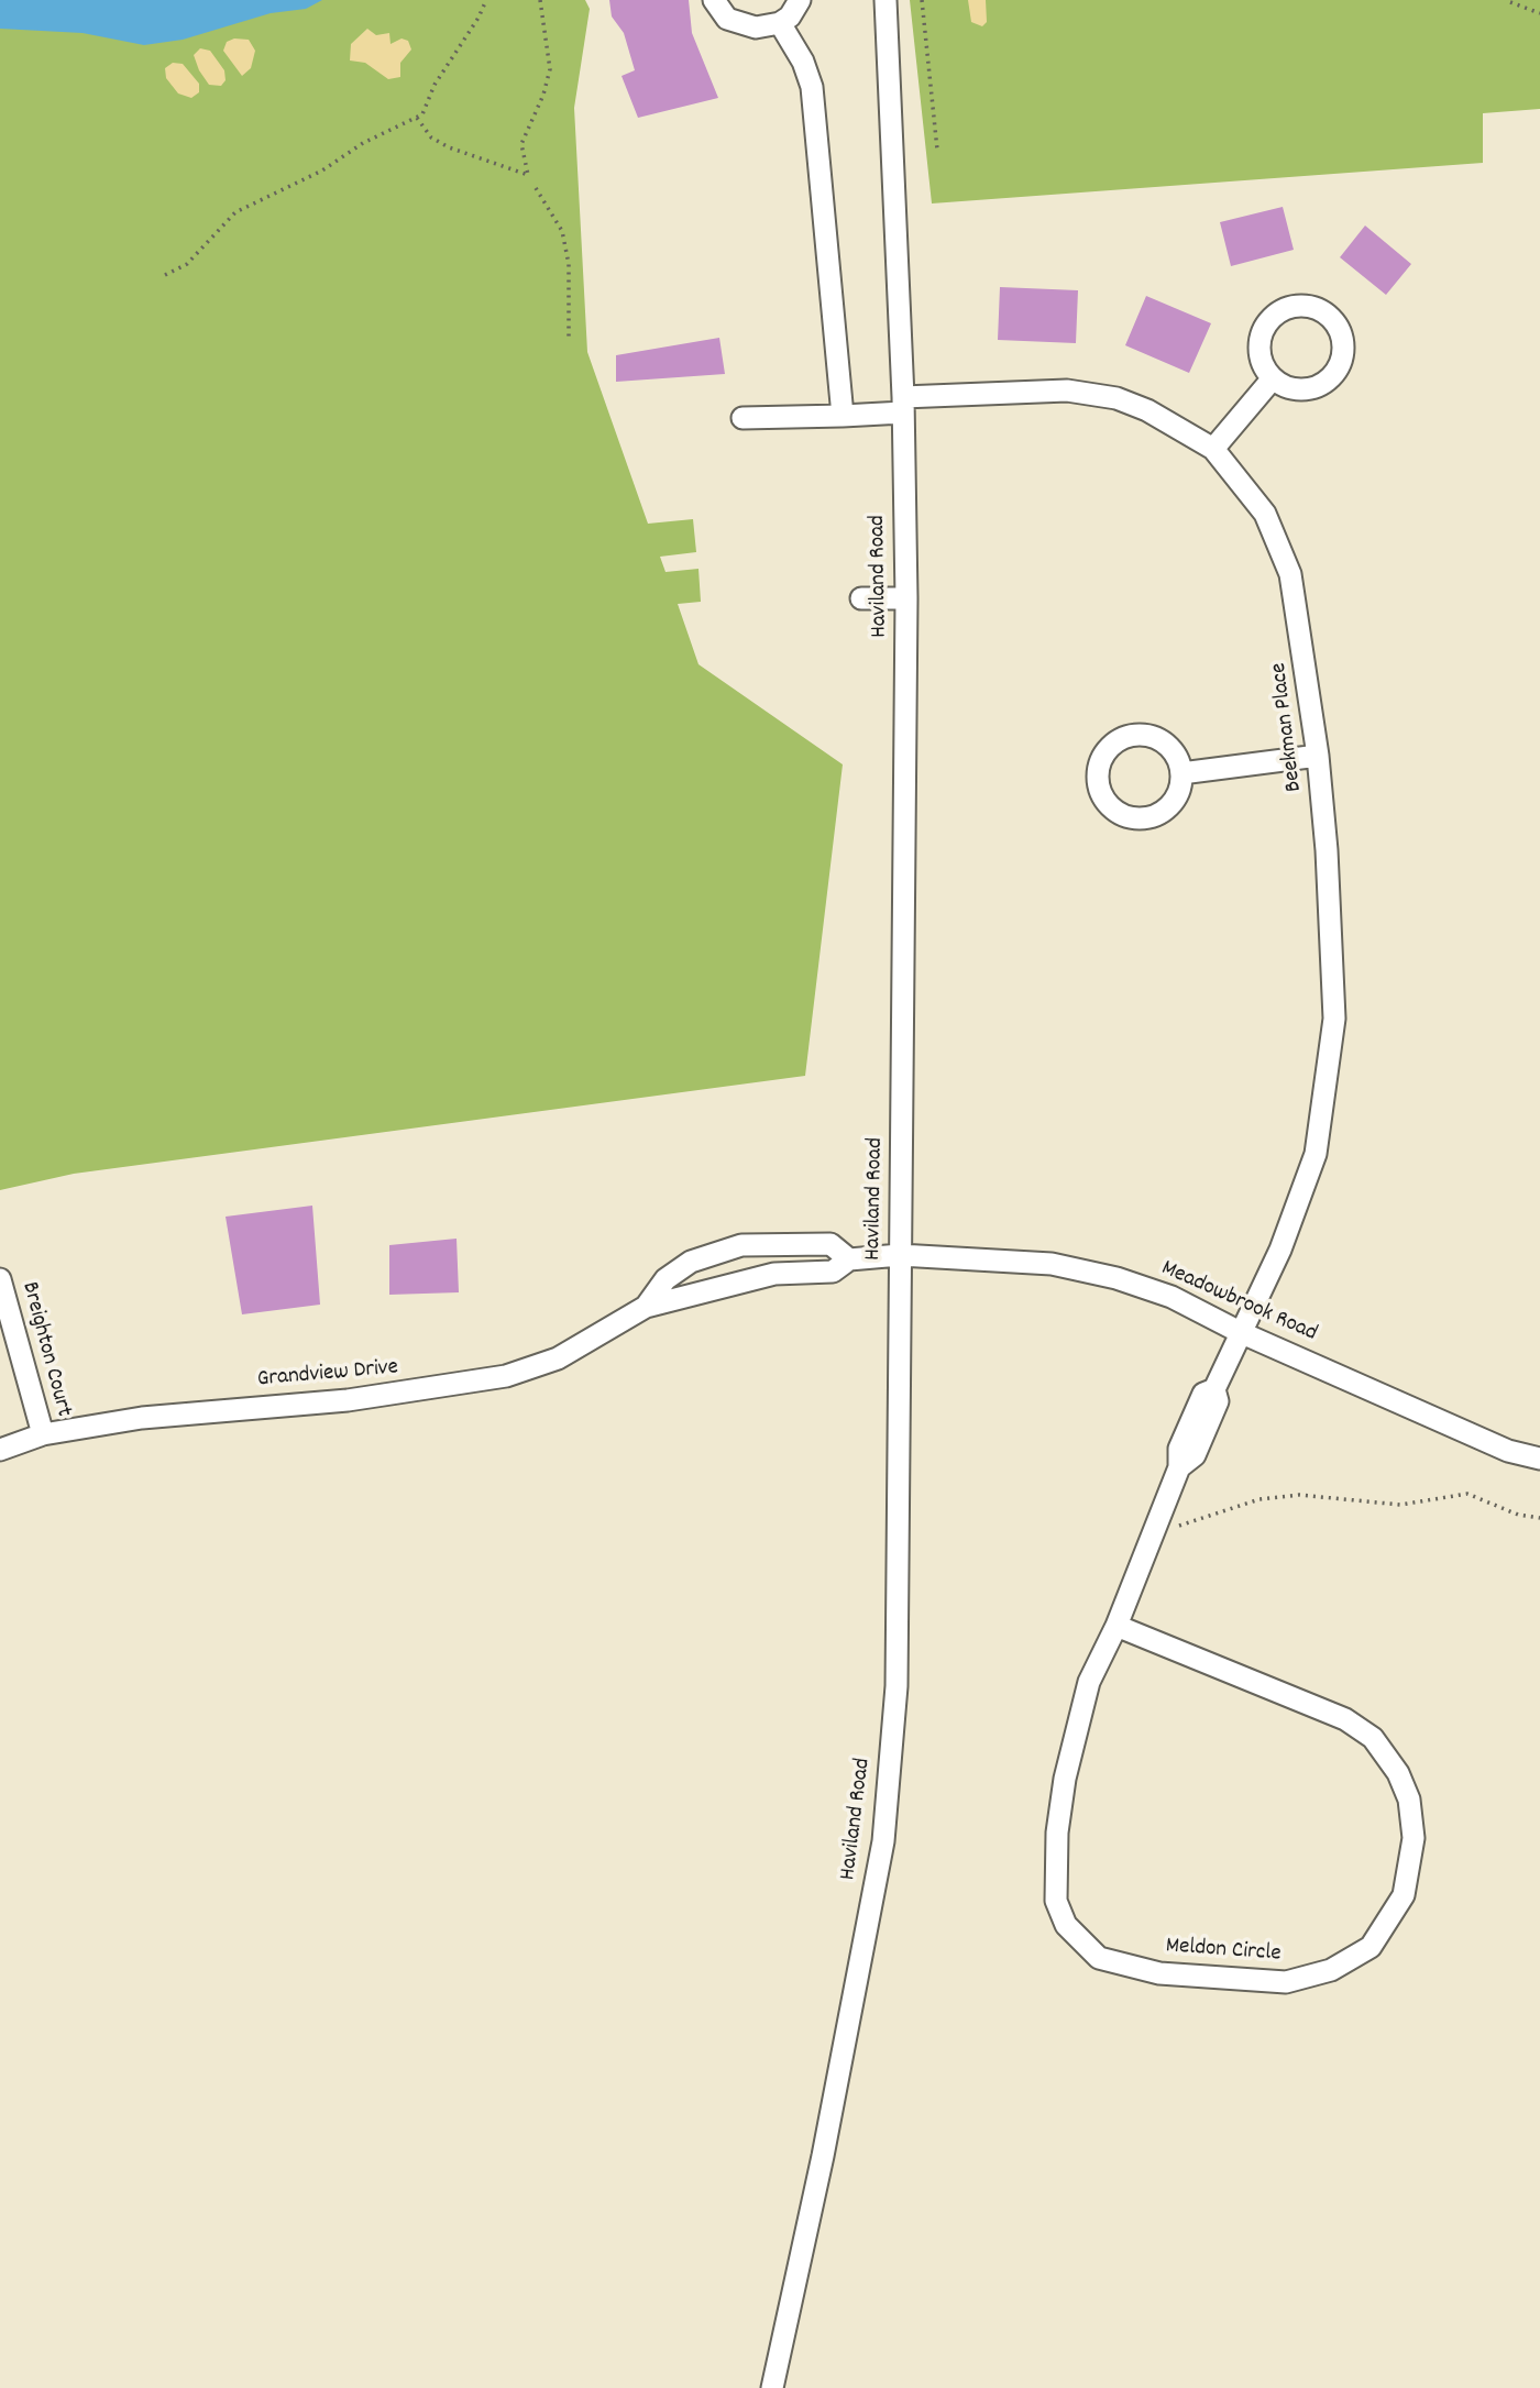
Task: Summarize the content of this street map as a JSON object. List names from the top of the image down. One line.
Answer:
{"streets":{"street":["Haviland Road","Beekman Place","Meadowbrook Road","Breighton Court","Grandview Drive","Meldon Circle"]},"crossings":[["Haviland Road","Beekman Place"],["Haviland Road","Meadowbrook Road"],["Beekman Place","Meadowbrook Road"],["Beekman Place","Meldon Circle"],["Meadowbrook Road","Grandview Drive"],["Meadowbrook Road","Meldon Circle"],["Breighton Court","Grandview Drive"]]}
